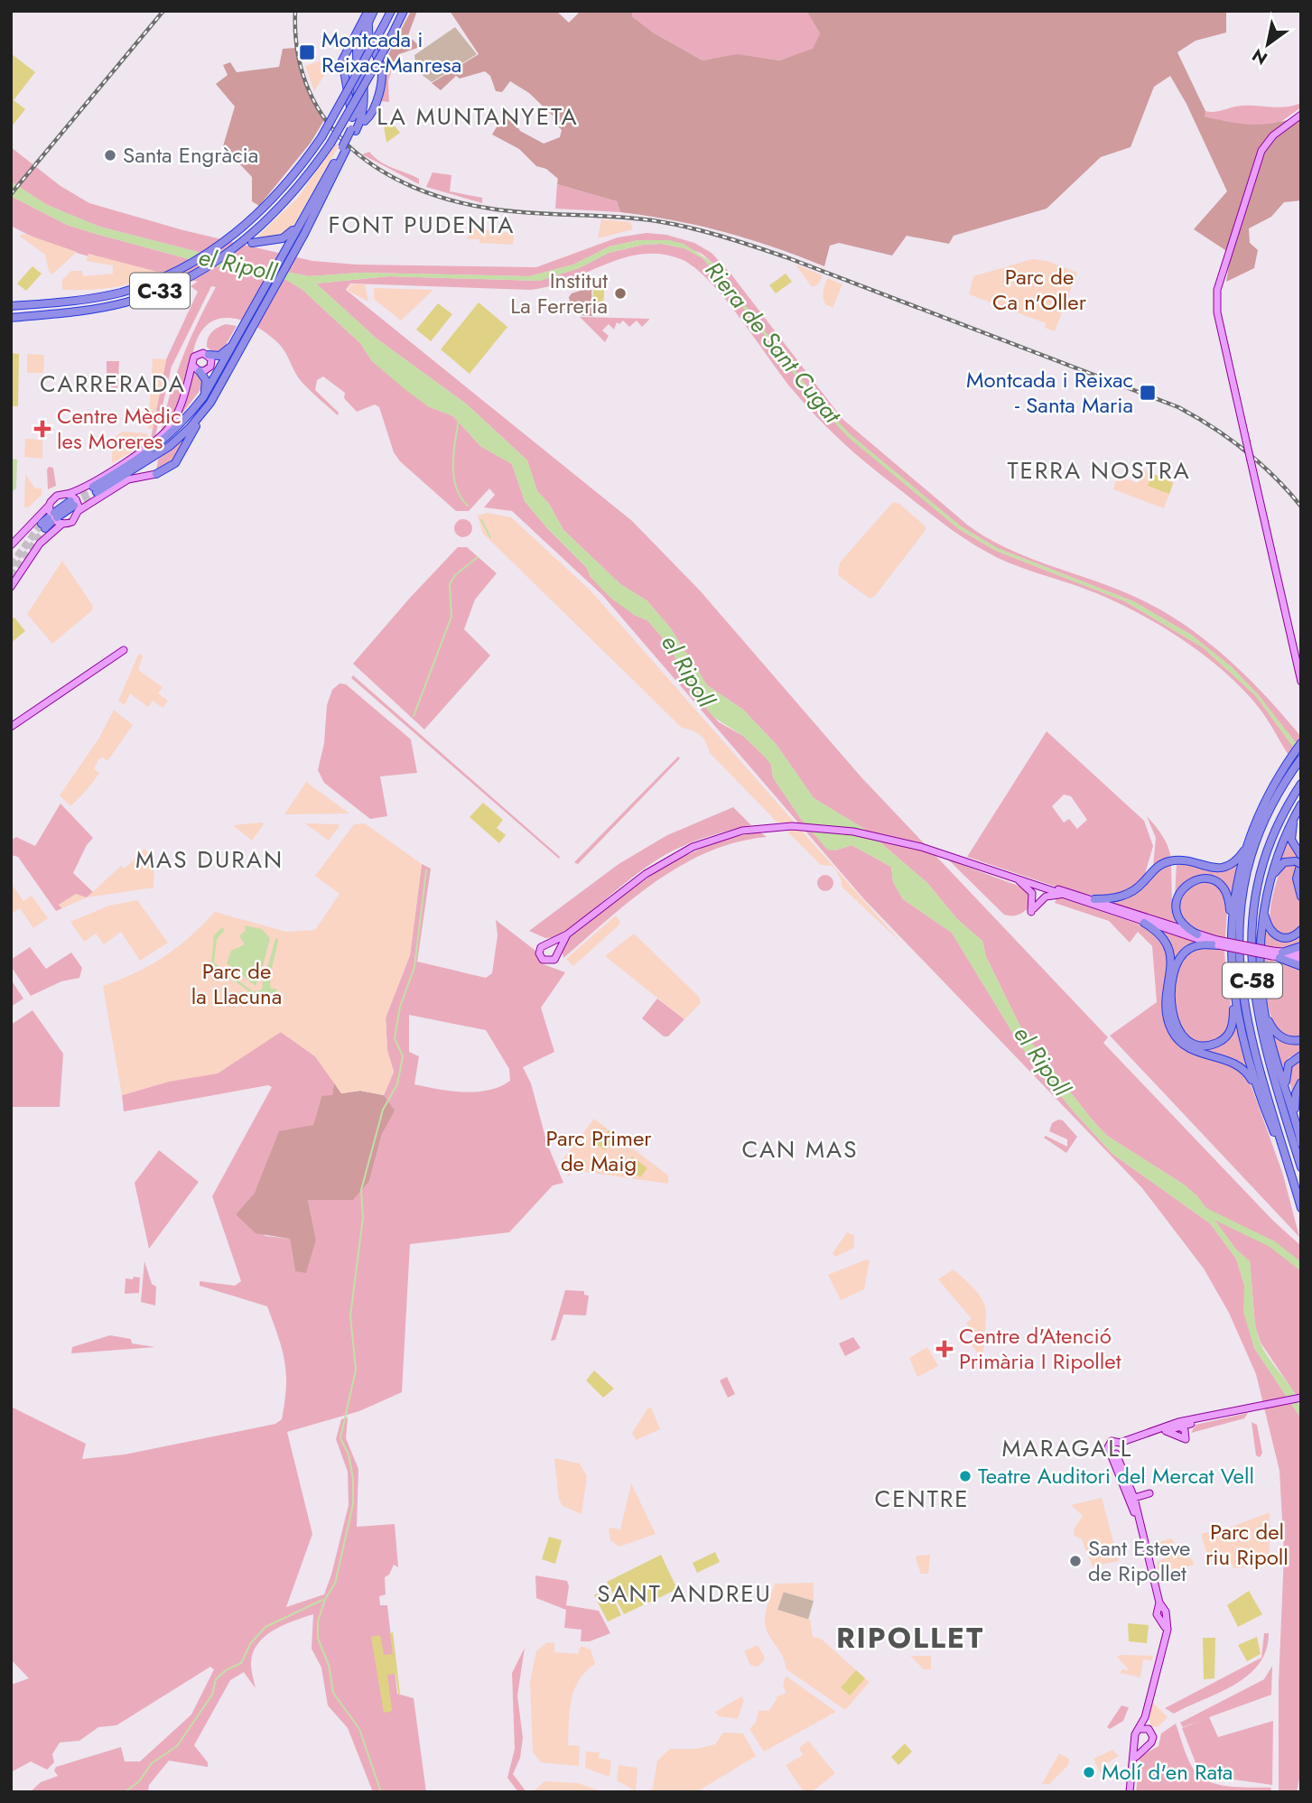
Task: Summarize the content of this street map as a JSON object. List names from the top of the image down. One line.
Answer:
{"streets":{"highway":["C-33","C-58"]},"districts":["LA MUNTANYETA","FONT PUDENTA","CARRERADA","TERRA NOSTRA","MAS DURAN","CAN MAS","MARAGALL","CENTRE","SANT ANDREU","RIPOLLET"],"water":["el Ripoll","Riera de Sant Cugat"],"parks":["Parc de Ca n'Oller","Parc de la Llacuna","Parc Primer de Maig","Parc del riu Ripoll"],"places":{"transit":["Montcada i Reixac-Manresa","Montcada i Reixac - Santa Maria"],"other":["Santa Engràcia","Institut La Ferreria","Teatre Auditori del Mercat Vell","Sant Esteve de Ripollet","Molí d'en Rata"],"health":["Centre Mèdic les Moreres","Centre d'Atenció Primària I Ripollet"]},"north":"bottom left"}
